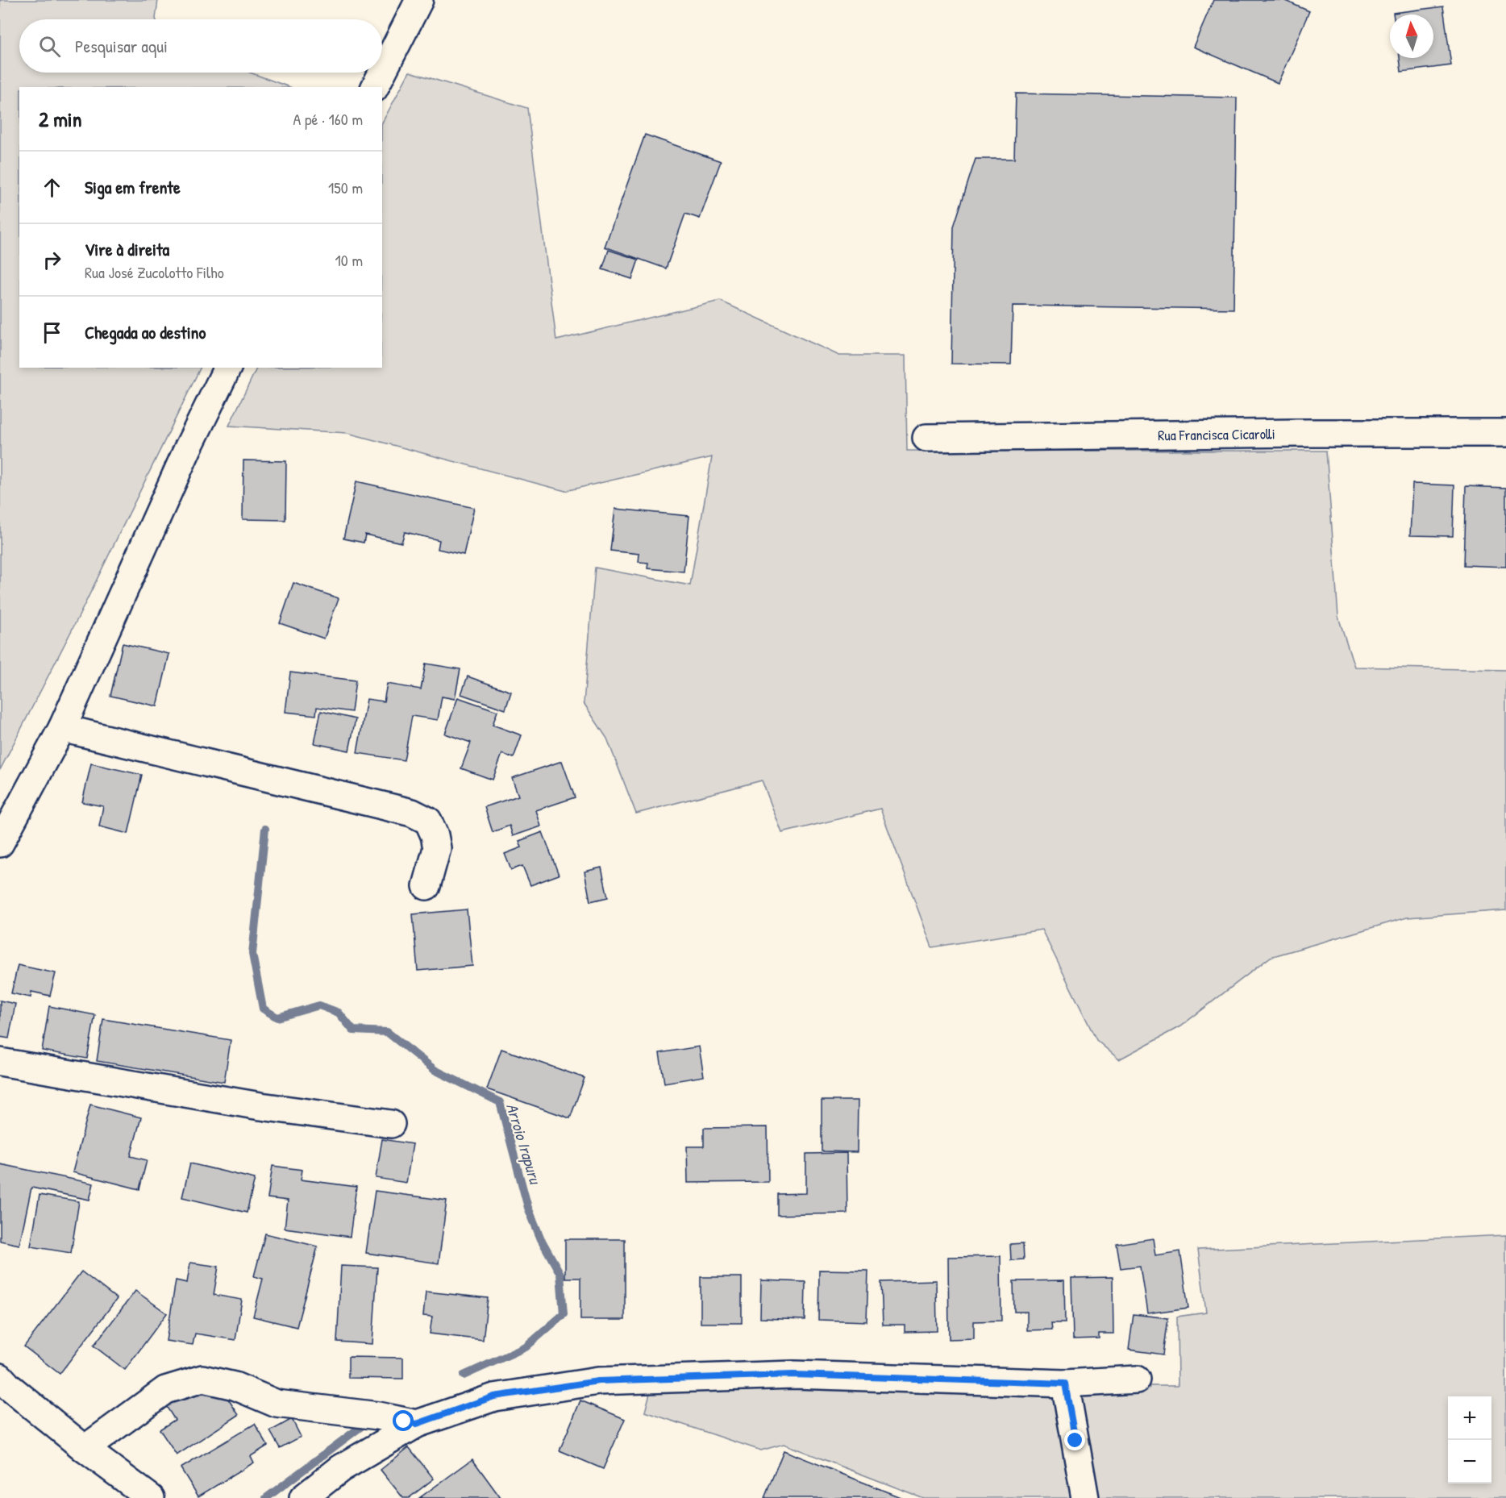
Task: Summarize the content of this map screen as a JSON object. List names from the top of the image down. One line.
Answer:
{"streets":{"street":["Rua Francisca Cicarolli"]},"water":["Arroio Irapuru"],"north":"top","page":{"search":"Pesquisar aqui","heading":["2 min","A pé · 160 m"],"list":[["Siga em frente","150 m"],["Vire à direita","Rua José Zucolotto Filho","10 m"],"Chegada ao destino"],"map_buttons":["+","−"]}}
